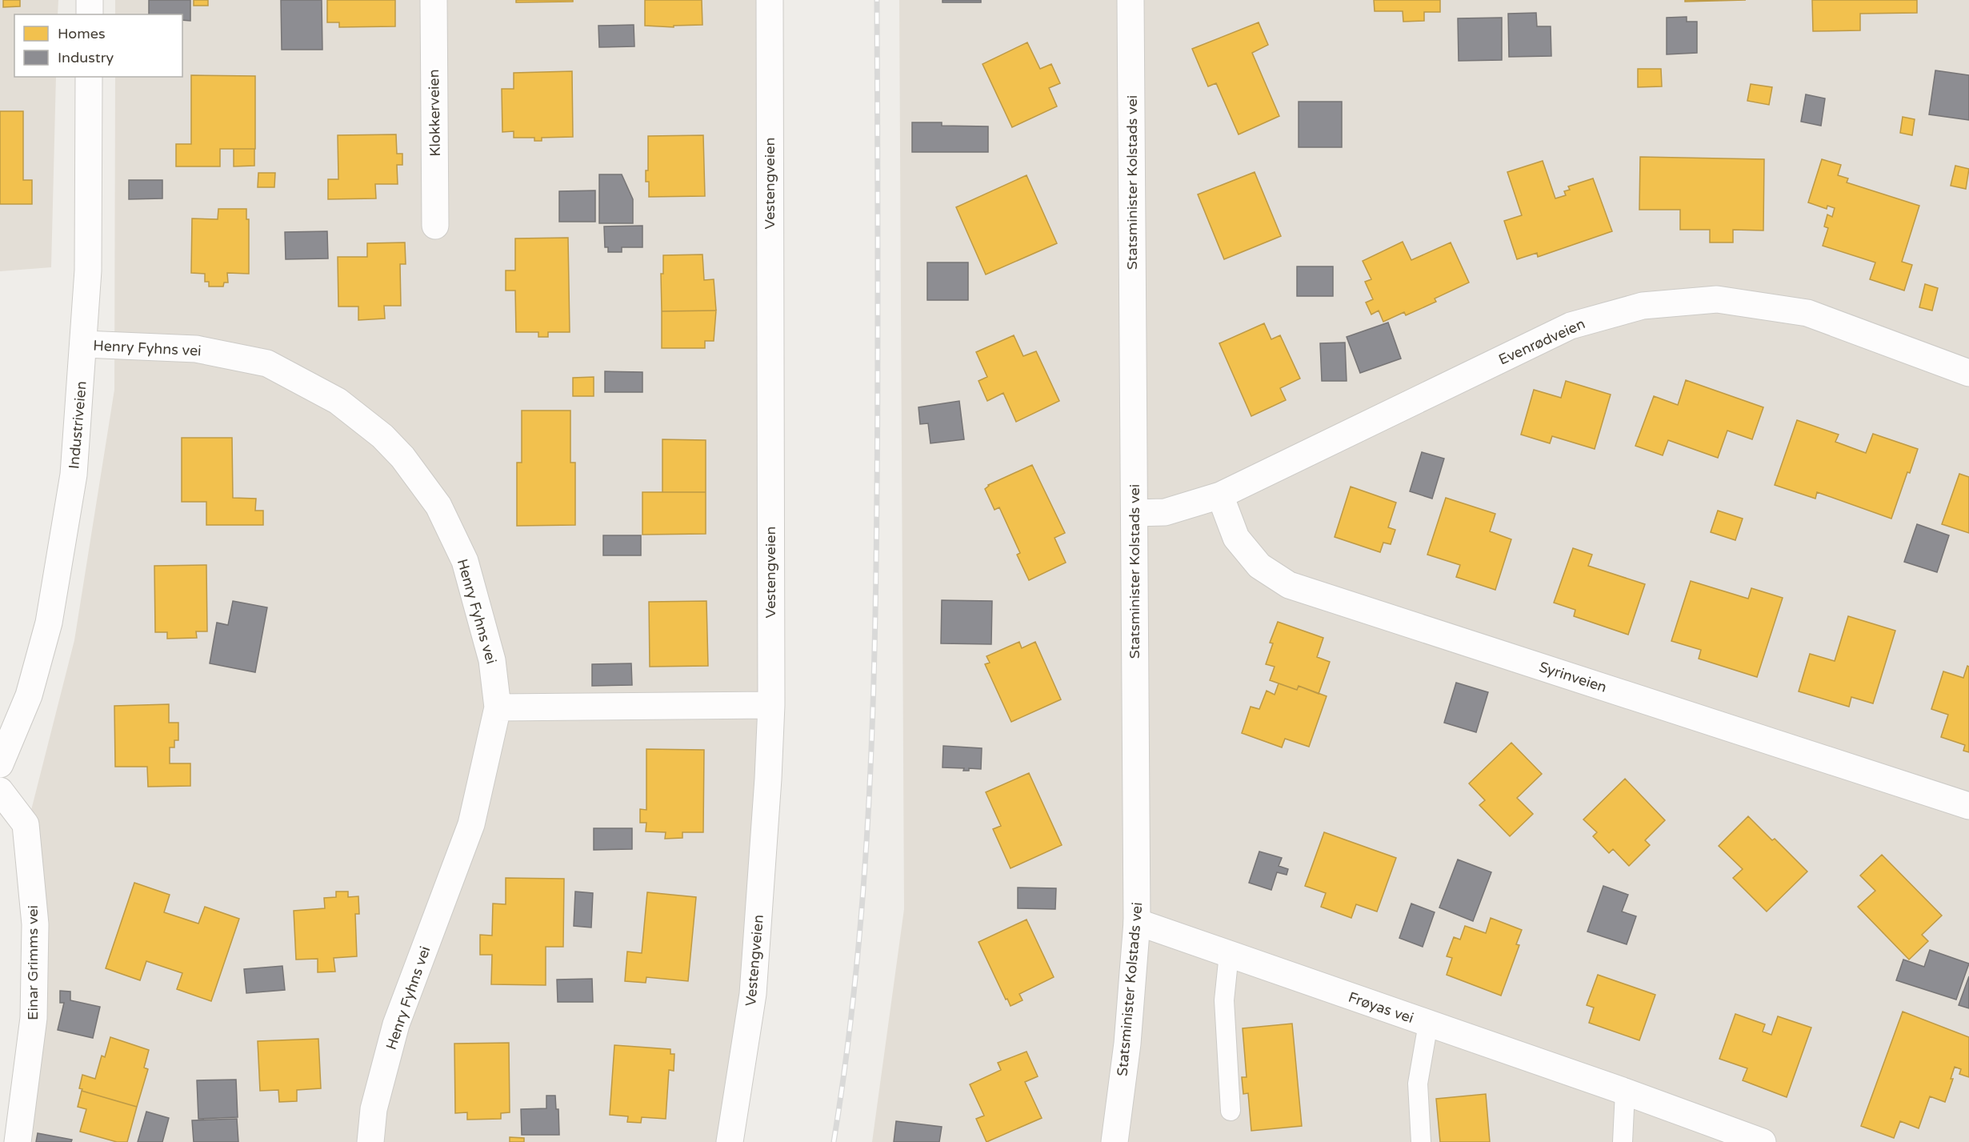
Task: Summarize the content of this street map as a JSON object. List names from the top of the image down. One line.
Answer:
{"streets":{"street":["Klokkerveien","Statsminister Kolstads vei","Vestengveien","Evenrødveien","Henry Fyhns vei","Industriveien","Syrinveien","Einar Grimms vei","Frøyas vei"]},"crossings":[["Statsminister Kolstads vei","Evenrødveien"],["Statsminister Kolstads vei","Frøyas vei"],["Evenrødveien","Syrinveien"],["Henry Fyhns vei","Industriveien"]],"legend":["Homes","Industry"]}
